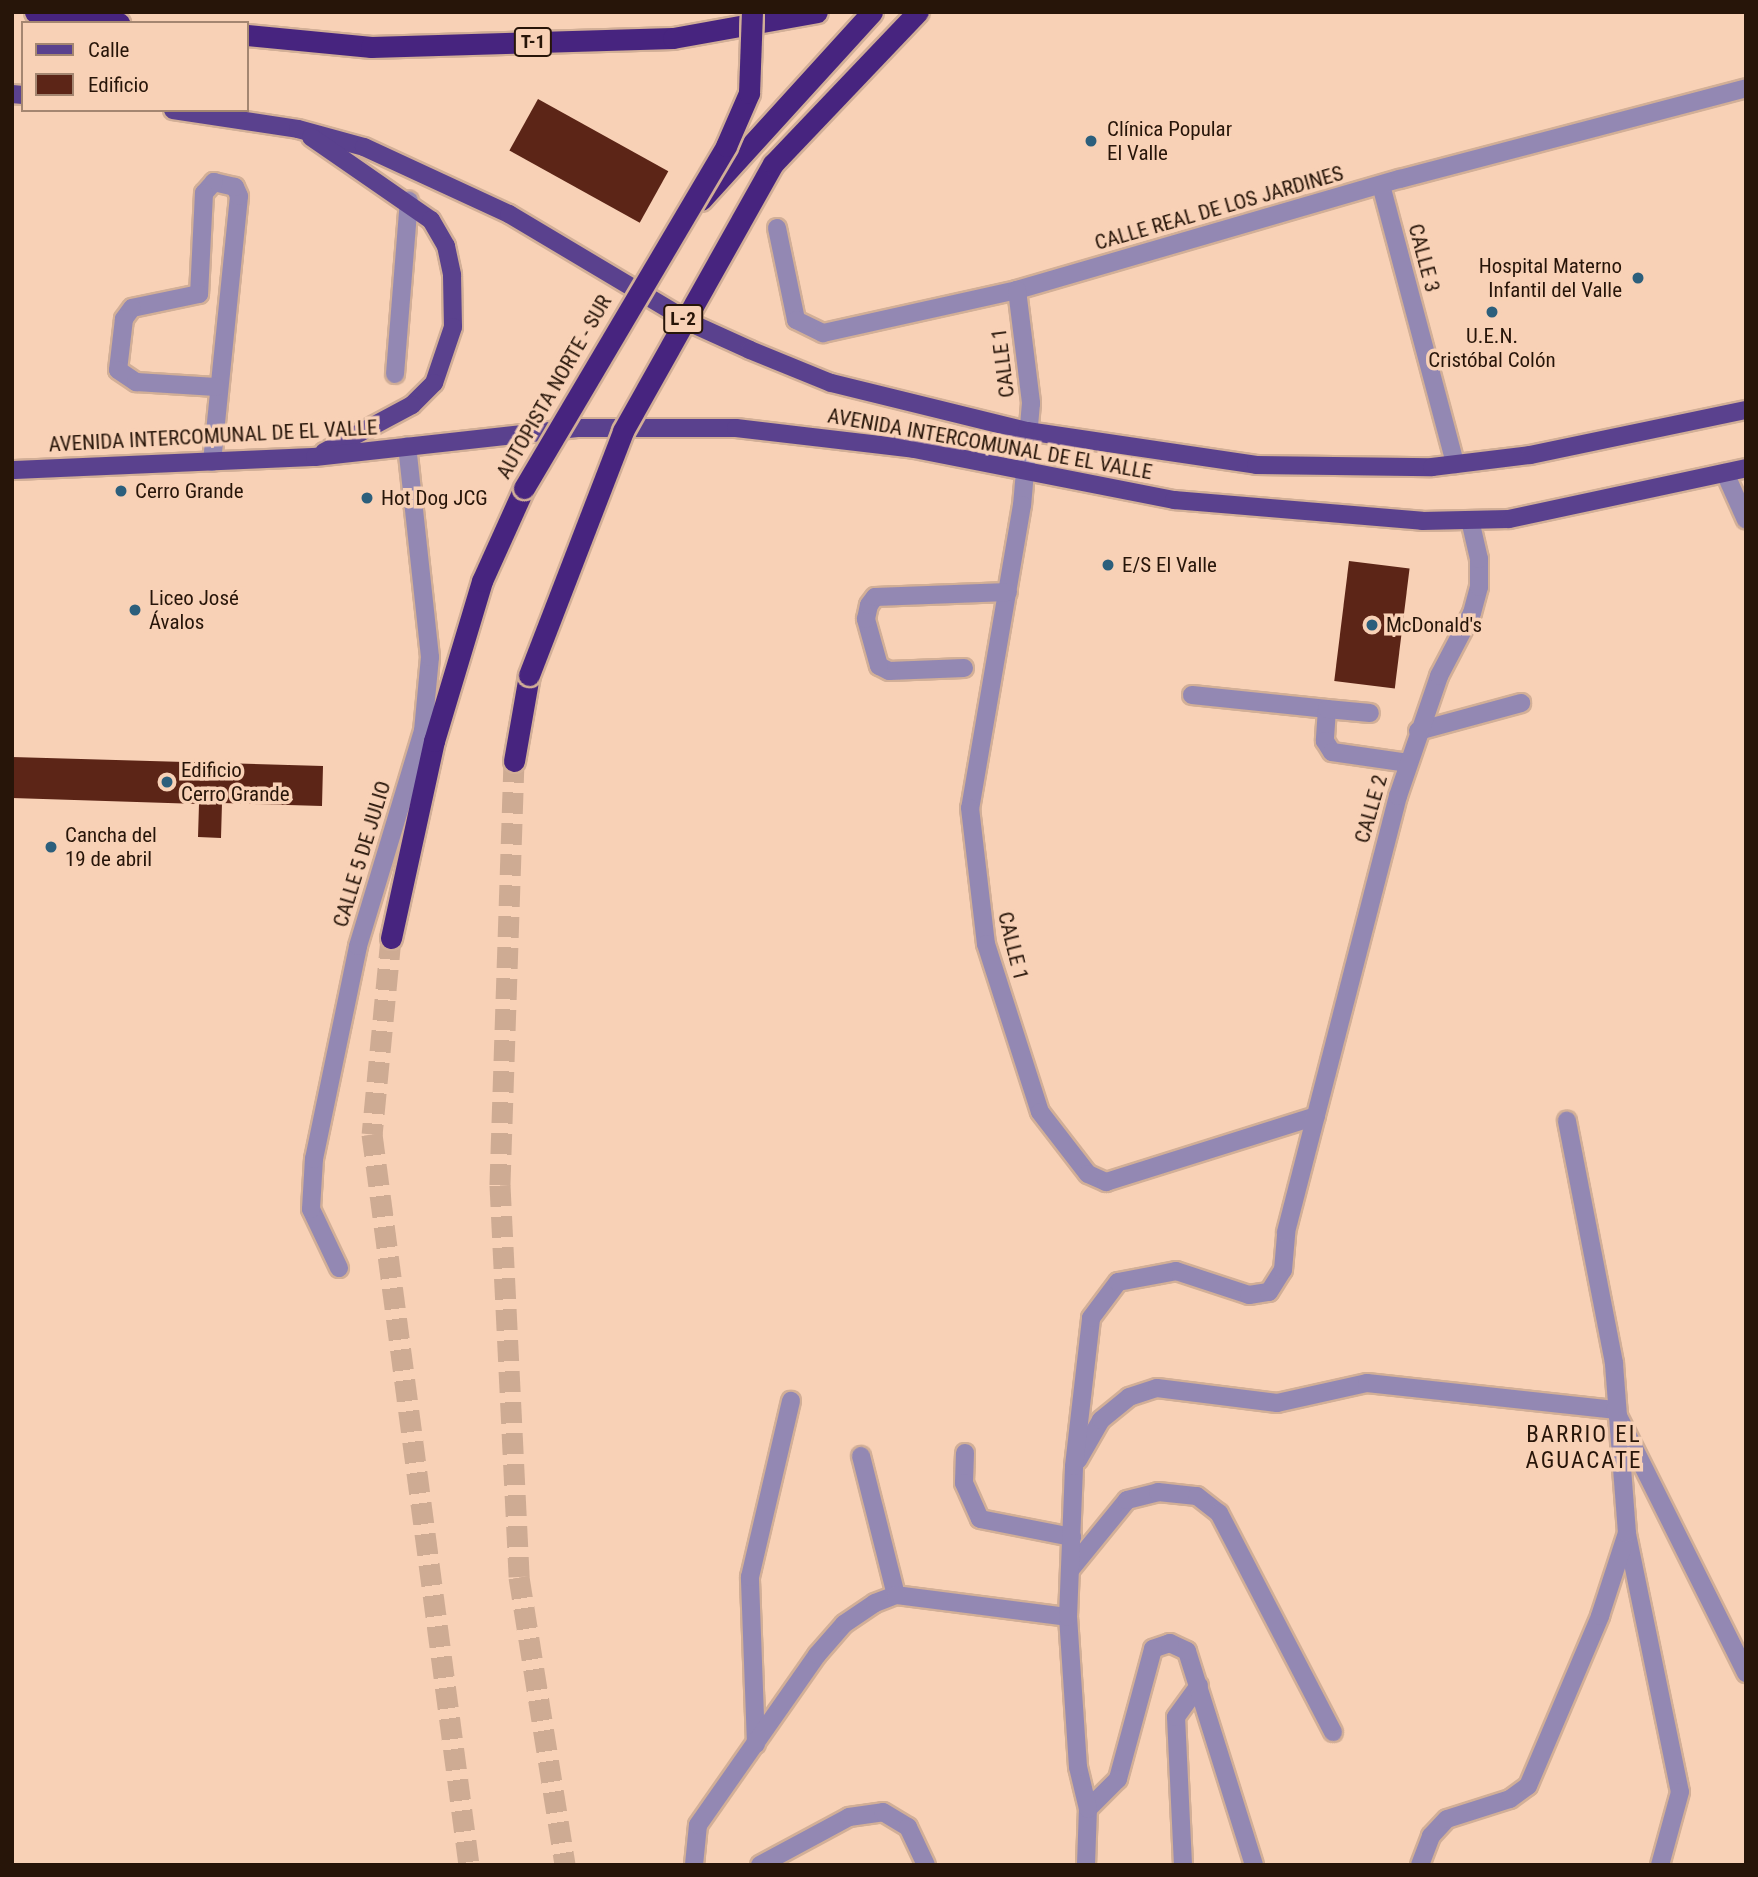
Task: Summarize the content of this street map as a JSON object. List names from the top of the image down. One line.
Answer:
{"streets":{"highway":["T-1","L-2","AUTOPISTA NORTE - SUR"],"main road":["AVENIDA INTERCOMUNAL DE EL VALLE"],"street":["CALLE REAL DE LOS JARDINES","CALLE 3","CALLE 1","CALLE 2","CALLE 5 DE JULIO"]},"crossings":[["CALLE REAL DE LOS JARDINES","CALLE 3"],["CALLE REAL DE LOS JARDINES","CALLE 1"],["CALLE 3","AVENIDA INTERCOMUNAL DE EL VALLE"],["CALLE 1","AVENIDA INTERCOMUNAL DE EL VALLE"],["CALLE 1","CALLE 2"],["AVENIDA INTERCOMUNAL DE EL VALLE","CALLE 2"],["AVENIDA INTERCOMUNAL DE EL VALLE","CALLE 5 DE JULIO"]],"districts":["BARRIO EL AGUACATE"],"places":["Clínica Popular El Valle","Hospital Materno Infantil del Valle","U.E.N. Cristóbal Colón","Cerro Grande","Hot Dog JCG","E/S El Valle","Liceo José Ávalos","McDonald's","Edificio Cerro Grande","Cancha del 19 de abril"],"legend":["Calle","Edificio"]}
